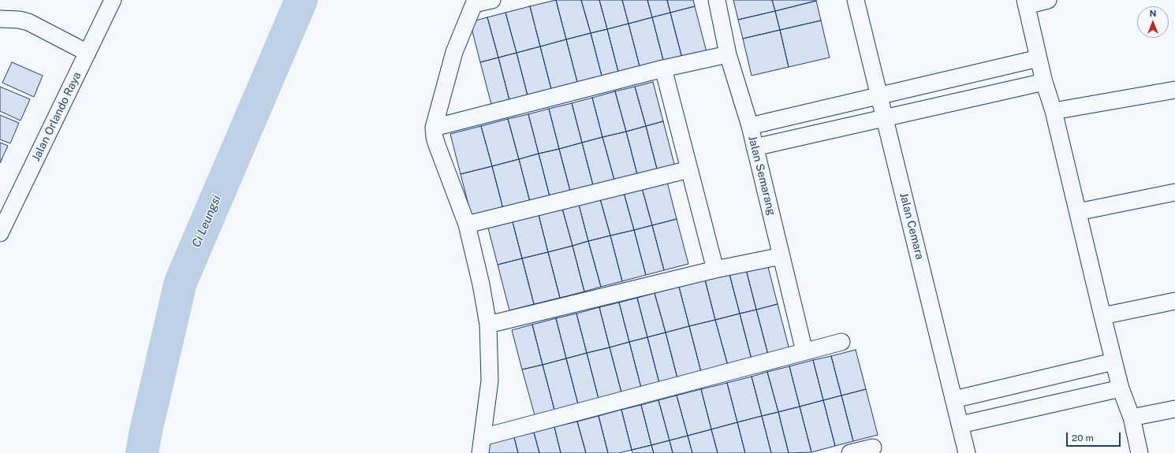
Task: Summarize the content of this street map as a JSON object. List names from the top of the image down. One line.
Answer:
{"streets":{"street":["Jalan Orlando Raya","Jalan Semarang","Jalan Cemara"]},"water":["Ci Leungsi"],"scale_bar":"20 m","north":"top"}
